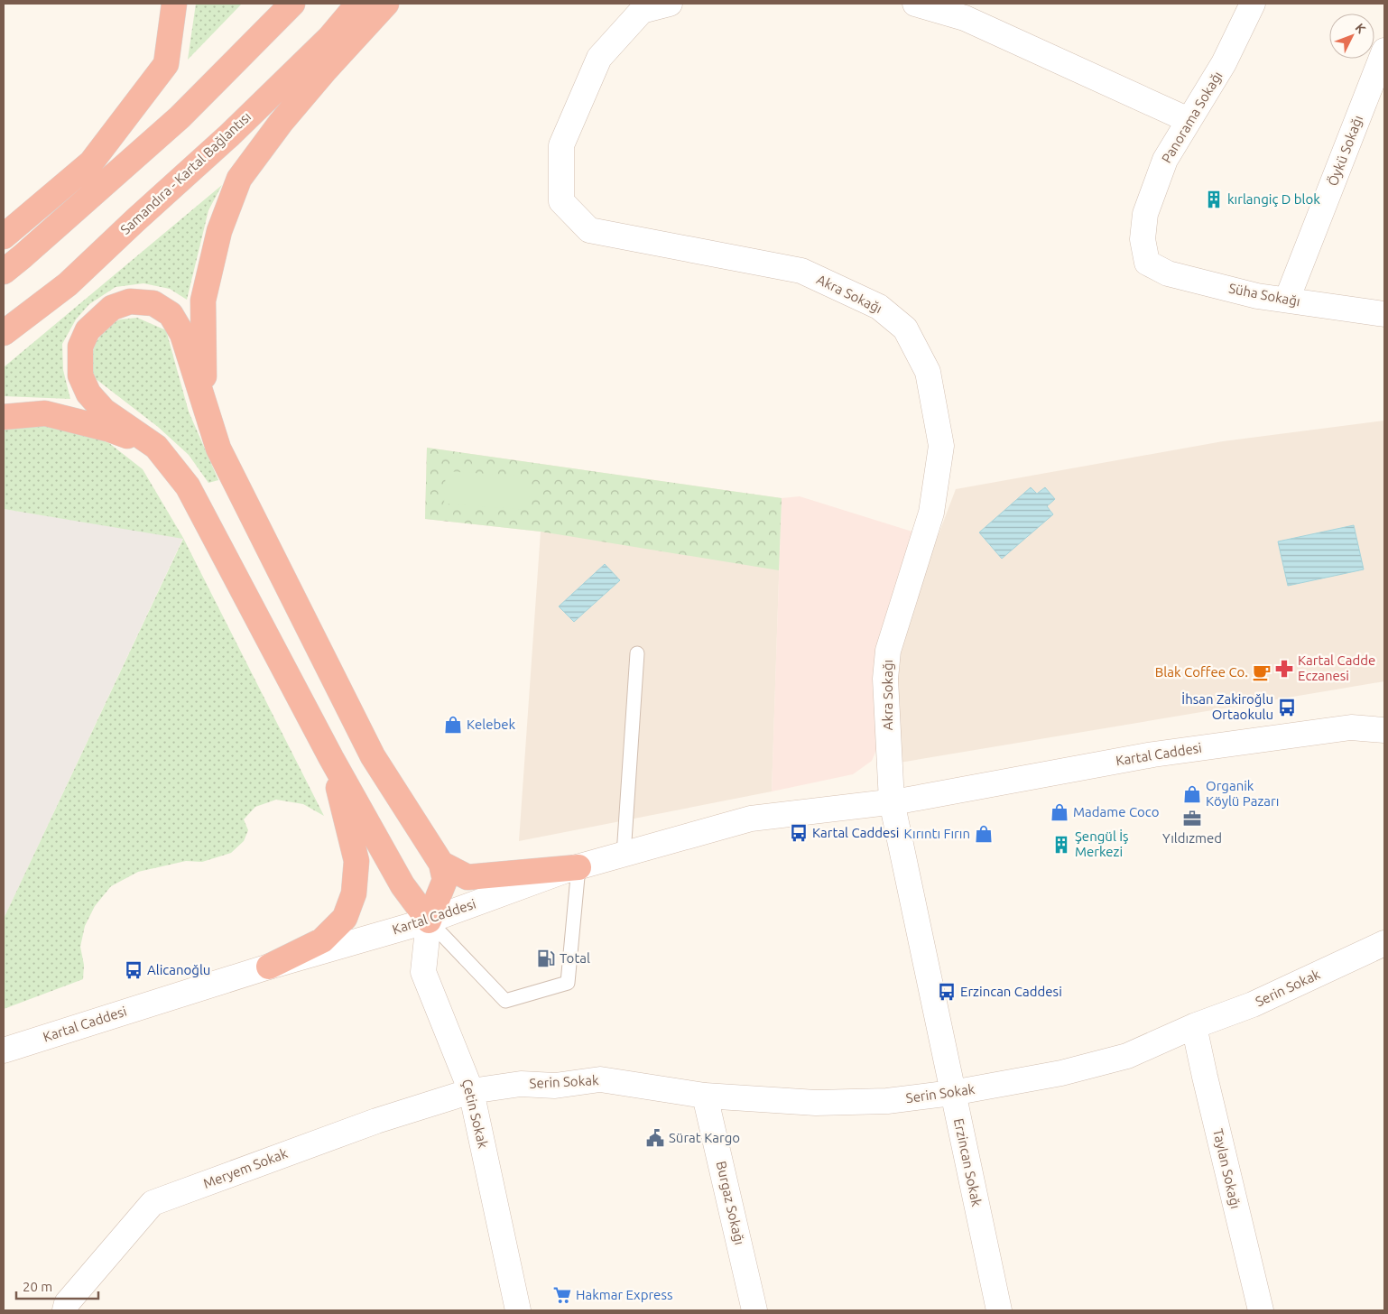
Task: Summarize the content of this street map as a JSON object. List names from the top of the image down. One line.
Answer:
{"streets":{"highway":["Samandıra - Kartal Bağlantısı"],"street":["Panorama Sokağı","Öykü Sokağı","Akra Sokağı","Süha Sokağı","Kartal Caddesi","Serin Sokak","Çetin Sokak","Erzincan Sokak","Meryem Sokak","Taylan Sokağı","Burgaz Sokağı"]},"crossings":[["Panorama Sokağı","Süha Sokağı"],["Öykü Sokağı","Süha Sokağı"],["Akra Sokağı","Kartal Caddesi"],["Akra Sokağı","Erzincan Sokak"],["Kartal Caddesi","Çetin Sokak"],["Kartal Caddesi","Erzincan Sokak"],["Serin Sokak","Çetin Sokak"],["Serin Sokak","Erzincan Sokak"],["Serin Sokak","Meryem Sokak"],["Serin Sokak","Taylan Sokağı"],["Serin Sokak","Burgaz Sokağı"],["Çetin Sokak","Meryem Sokak"]],"places":{"building":["kırlangiç D blok","Şengül İş Merkezi"],"pharmacy":["Kartal Cadde Eczanesi"],"cafe":["Blak Coffee Co."],"bus stop":["İhsan Zakiroğlu Ortaokulu","Kartal Caddesi","Alicanoğlu","Erzincan Caddesi"],"shop":["Kelebek","Organik Köylü Pazarı","Madame Coco","Kırıntı Fırın"],"office":["Yıldızmed"],"fuel station":["Total"],"public building":["Sürat Kargo"],"supermarket":["Hakmar Express"]},"scale_bar":"20 m","north":"top right"}
